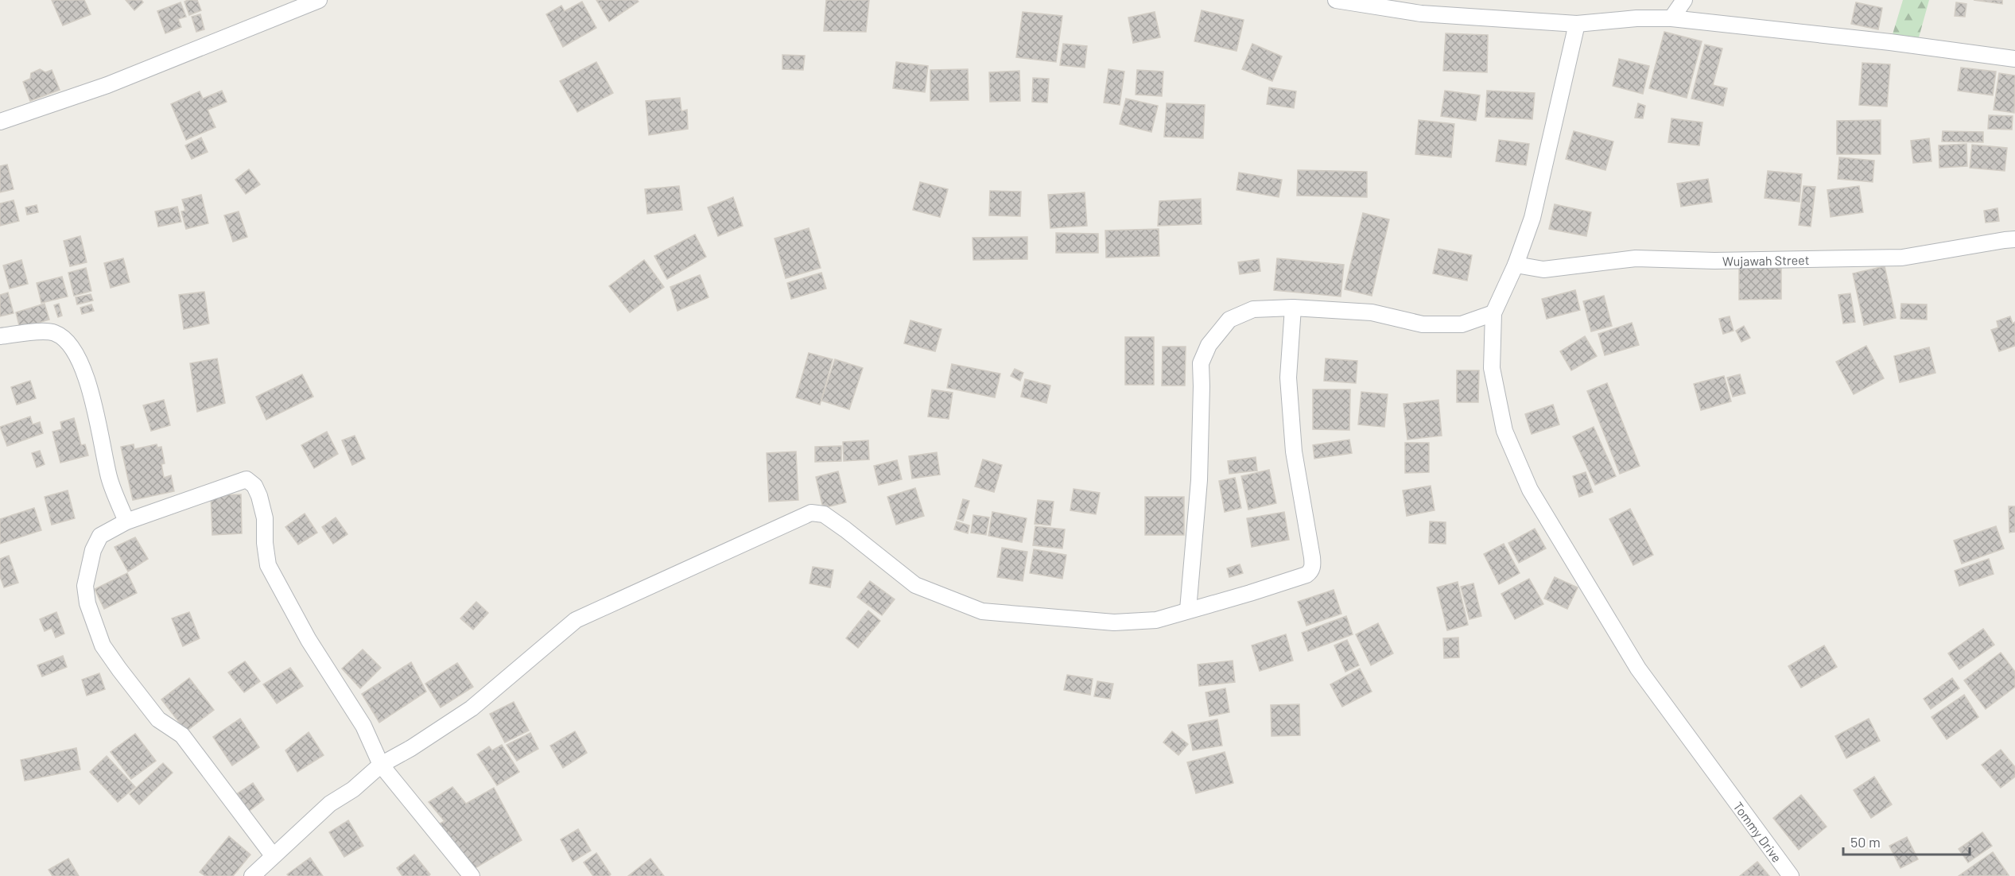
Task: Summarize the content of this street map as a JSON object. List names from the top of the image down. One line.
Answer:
{"streets":{"street":["Wujawah Street","Tommy Drive"]},"scale_bar":"50 m"}
